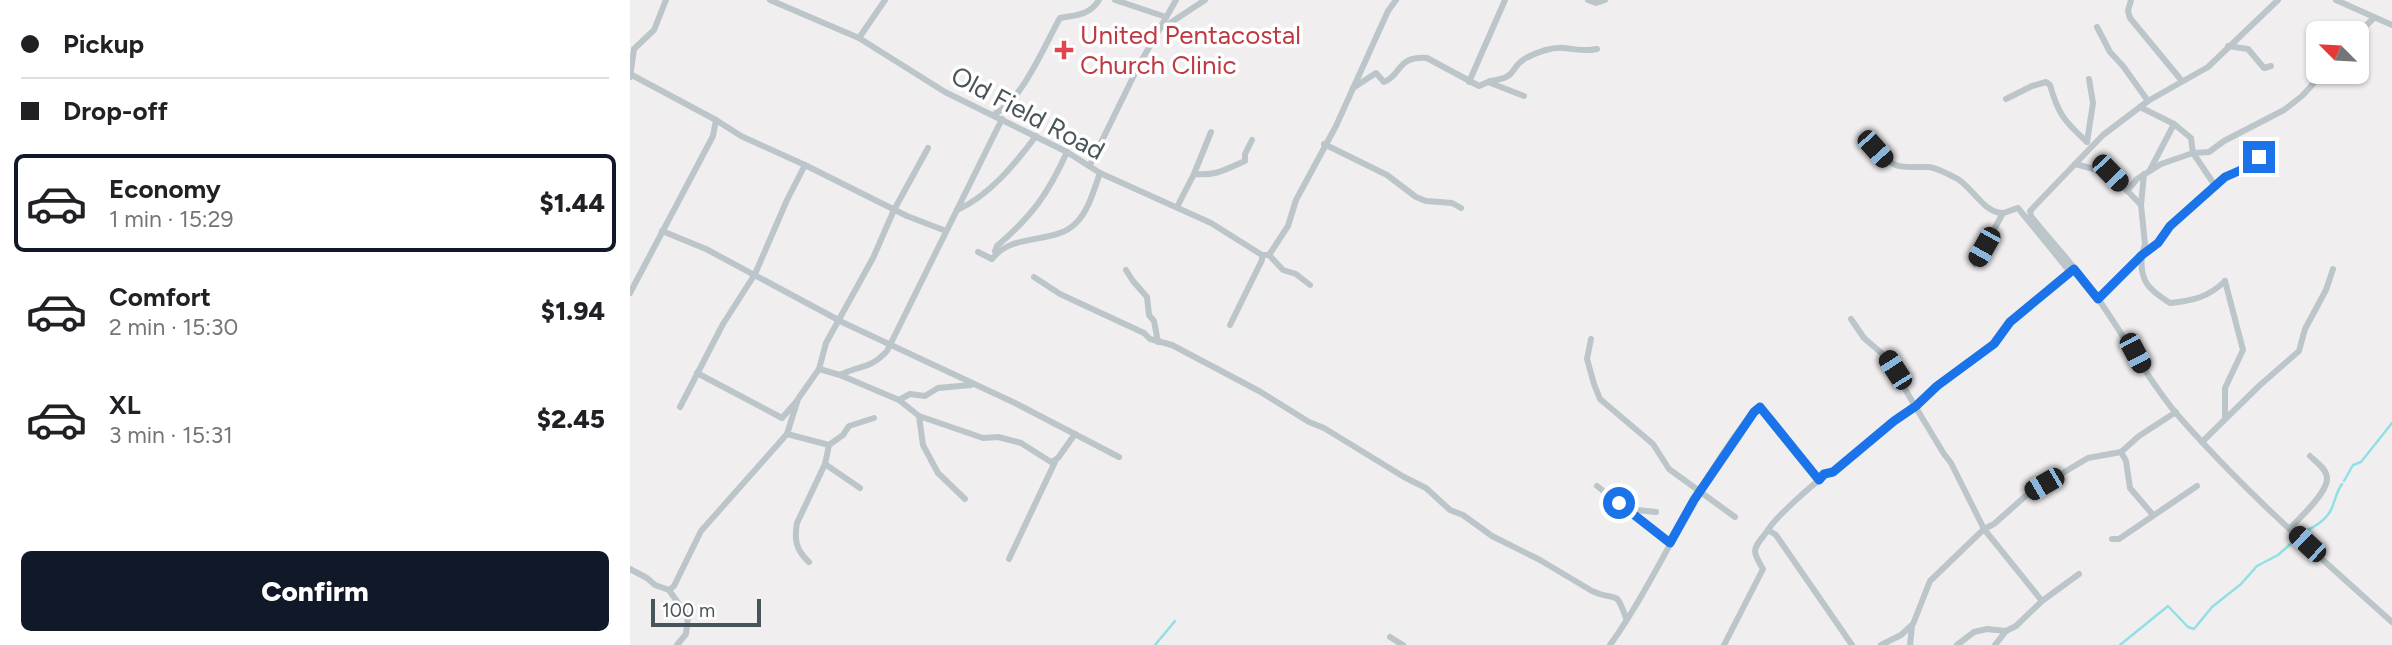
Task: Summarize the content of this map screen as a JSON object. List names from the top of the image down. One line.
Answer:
{"streets":{"street":["Old Field Road"]},"places":{"health":["United Pentacostal Church Clinic"]},"scale_bar":"100 m","north":"top left","page":{"banner":["Pickup","Drop-off"],"list":[{"name":"Economy","note":"1 min · 15:29","value":"$1.44"},{"name":"Comfort","note":"2 min · 15:30","value":"$1.94"},{"name":"XL","note":"3 min · 15:31","value":"$2.45"}],"buttons":"Confirm","scale":"100 m"}}
